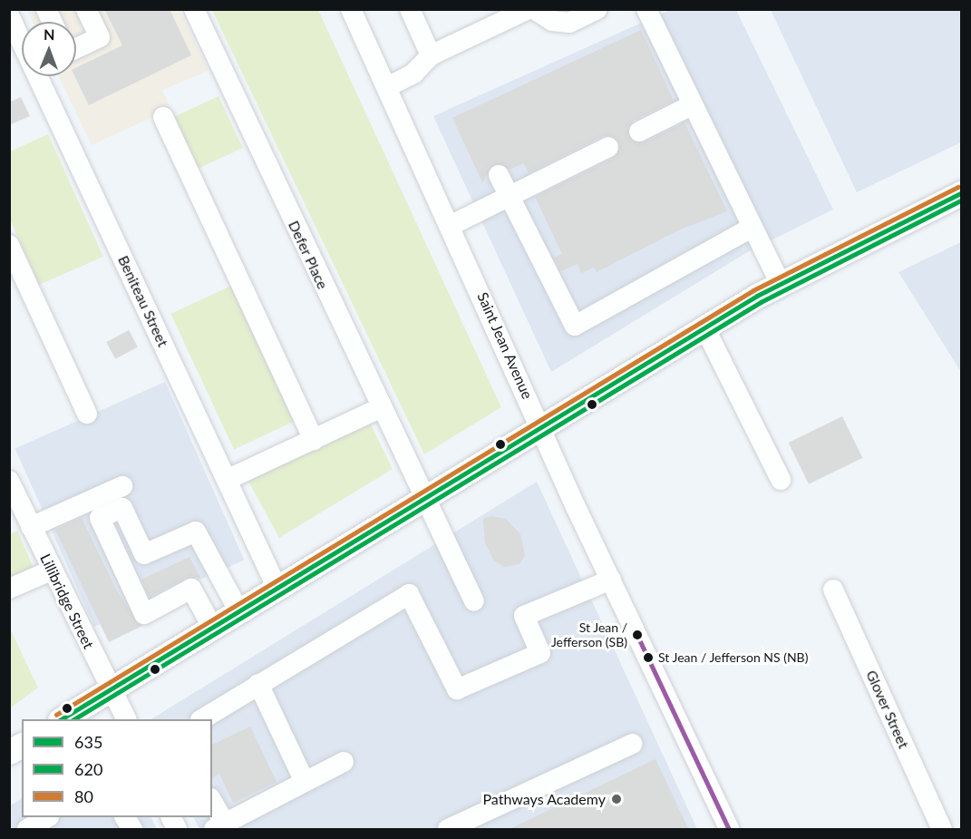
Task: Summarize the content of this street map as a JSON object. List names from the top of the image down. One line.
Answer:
{"streets":{"street":["Defer Place","Beniteau Street","Saint Jean Avenue","Lillibridge Street","Glover Street"]},"places":["St Jean / Jefferson (SB)","St Jean / Jefferson NS (NB)","Pathways Academy"],"lines":["transit line 80","transit line 635","transit line 620"],"legend":["635","620","80"],"north":"top"}
